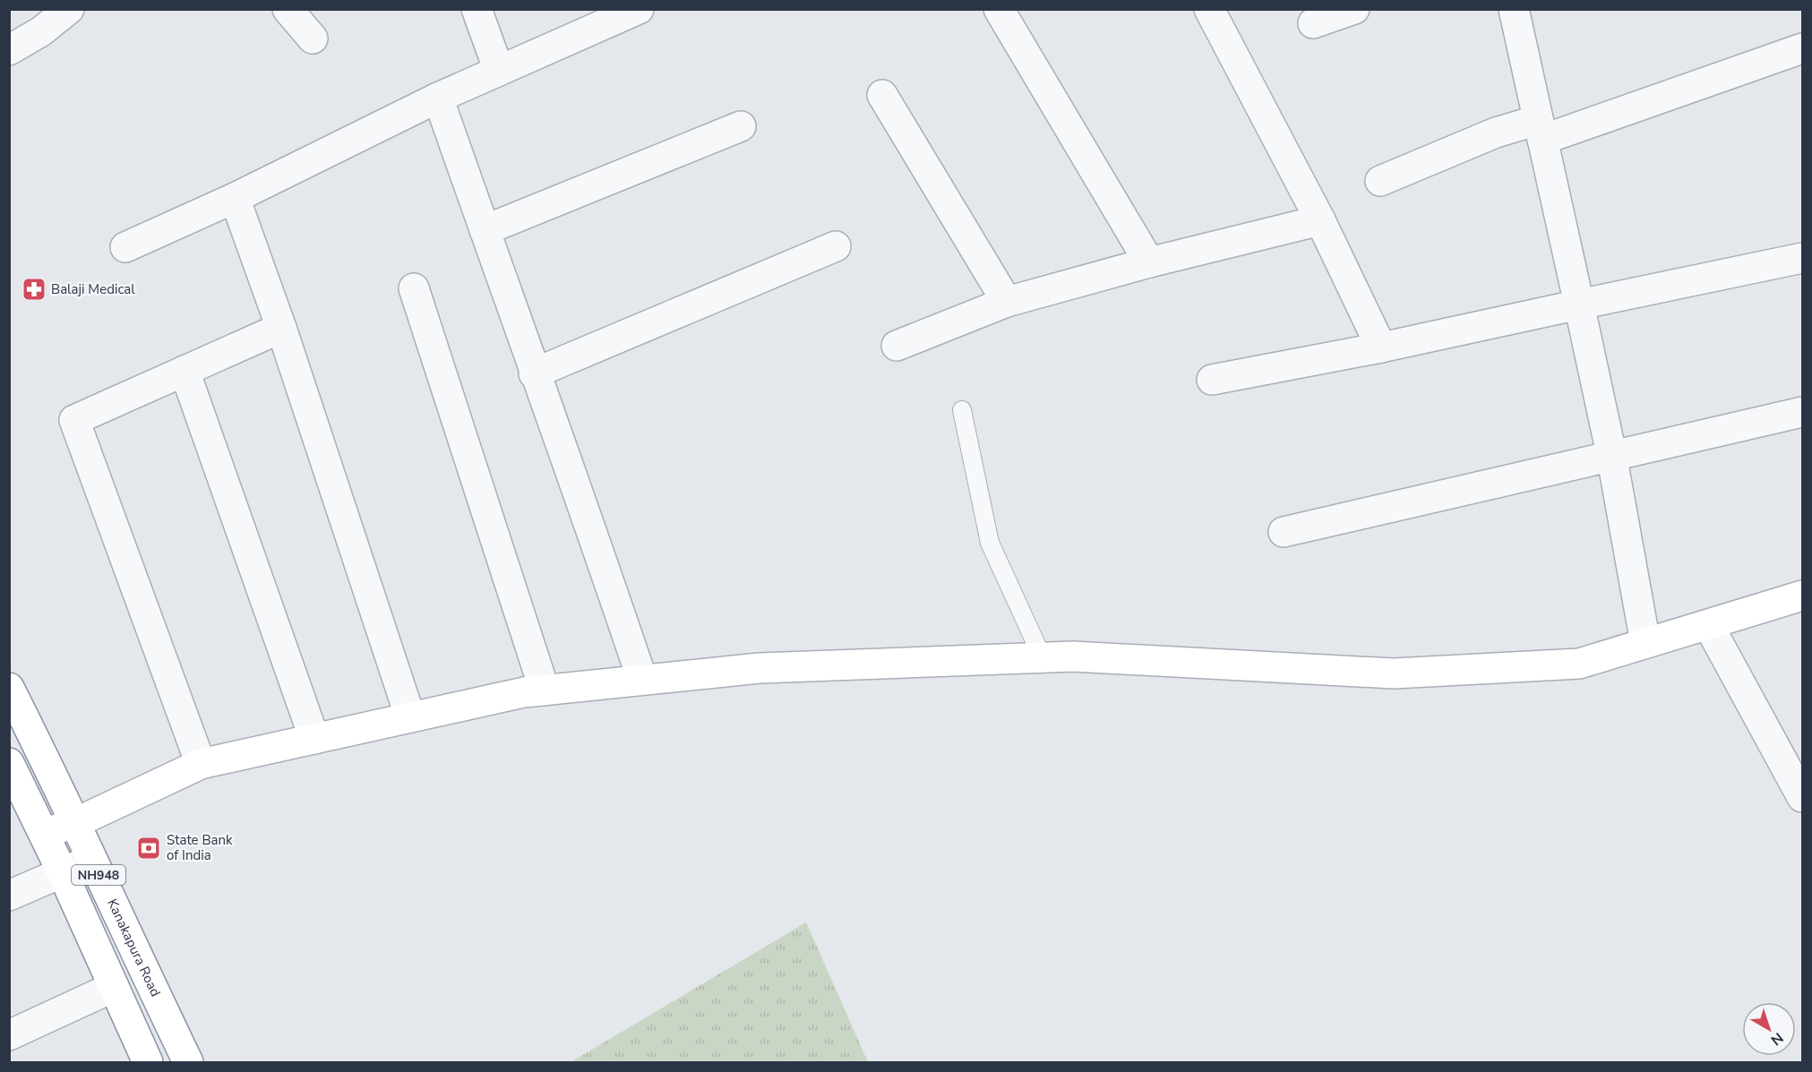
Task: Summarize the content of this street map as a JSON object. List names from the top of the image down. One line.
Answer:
{"streets":{"main road":["NH948","Kanakapura Road"]},"places":{"pharmacy":["Balaji Medical"],"bank":["State Bank of India"]},"north":"bottom right"}
